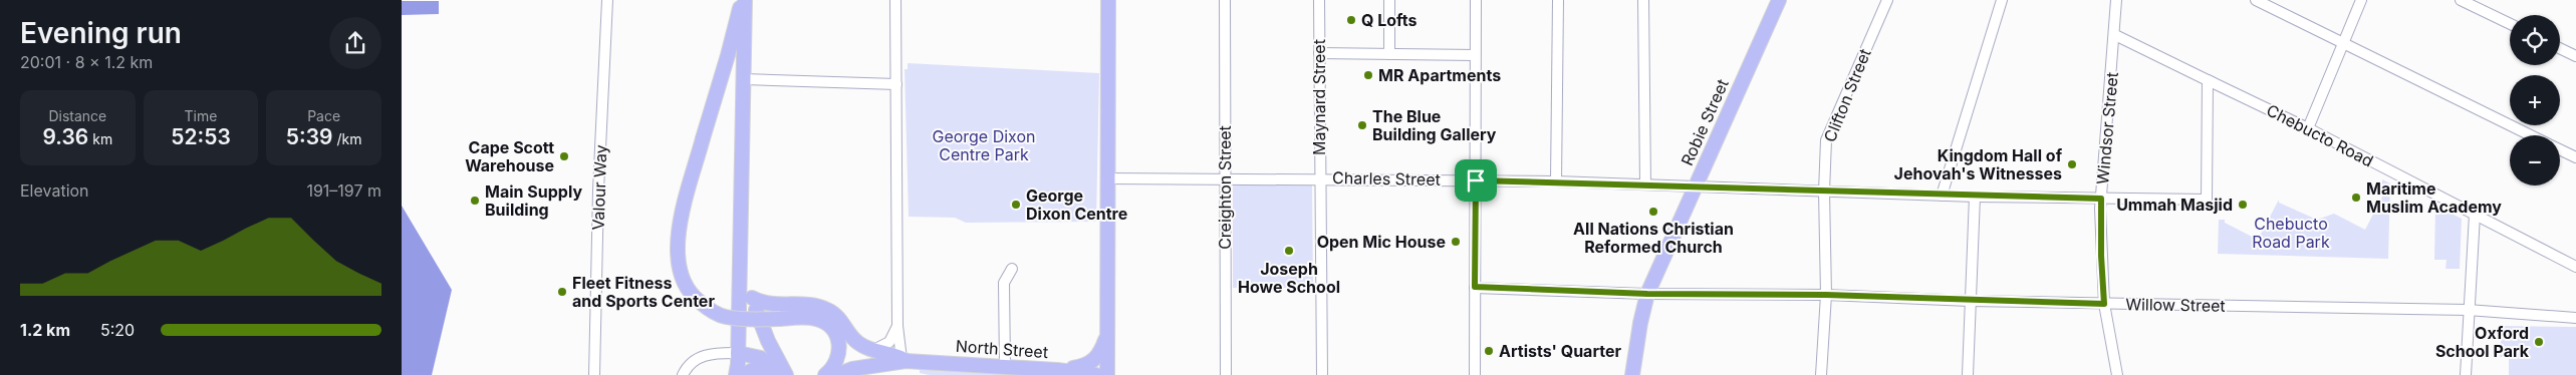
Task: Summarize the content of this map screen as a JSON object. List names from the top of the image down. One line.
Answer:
{"streets":{"main road":["Robie Street","North Street"],"street":["Clifton Street","Maynard Street","Windsor Street","Chebucto Road","Charles Street","Valour Way","Creighton Street","Willow Street"]},"crossings":[["Clifton Street","Charles Street"],["Clifton Street","Willow Street"],["Maynard Street","Charles Street"],["Robie Street","Charles Street"],["Robie Street","Willow Street"],["Windsor Street","Chebucto Road"],["Windsor Street","Charles Street"],["Windsor Street","Willow Street"],["Chebucto Road","Charles Street"],["Charles Street","Creighton Street"]],"parks":["George Dixon Centre Park","Chebucto Road Park"],"places":["Q Lofts","MR Apartments","The Blue Building Gallery","Cape Scott Warehouse","Kingdom Hall of Jehovah's Witnesses","Maritime Muslim Academy","Main Supply Building","George Dixon Centre","Ummah Masjid","All Nations Christian Reformed Church","Open Mic House","Joseph Howe School","Fleet Fitness and Sports Center","Oxford School Park","Artists' Quarter"],"page":{"heading":["Evening run","20:01 · 8 × 1.2 km"],"map_buttons":["+","−"],"stats":[["Distance","9.36 km"],["Time","52:53"],["Pace","5:39 /km"]],"chart":["Elevation","191–197 m"],"list":[{"name":"1.2 km","note":"5:20"}]}}
